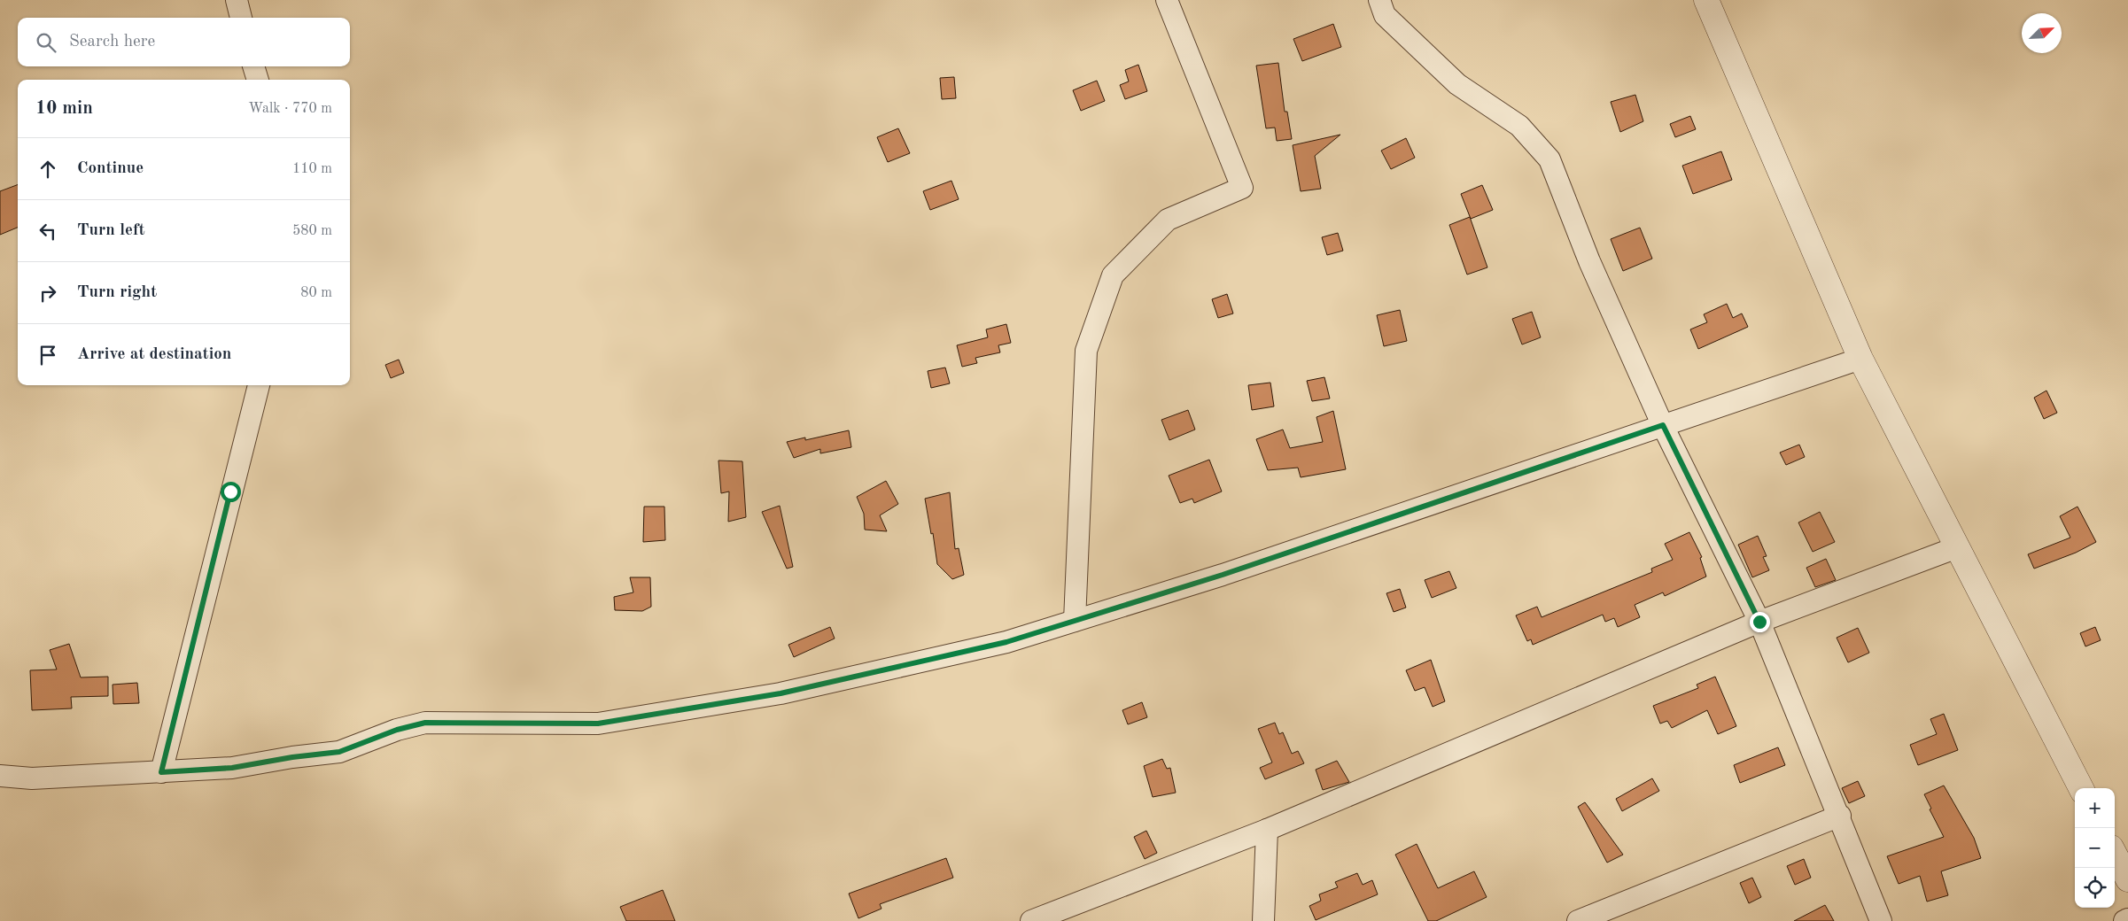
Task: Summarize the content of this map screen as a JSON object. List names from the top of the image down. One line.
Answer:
{"north":"top right","page":{"search":"Search here","heading":["10 min","Walk · 770 m"],"list":[["Continue","110 m"],["Turn left","580 m"],["Turn right","80 m"],"Arrive at destination"],"map_buttons":["+","−"]}}
